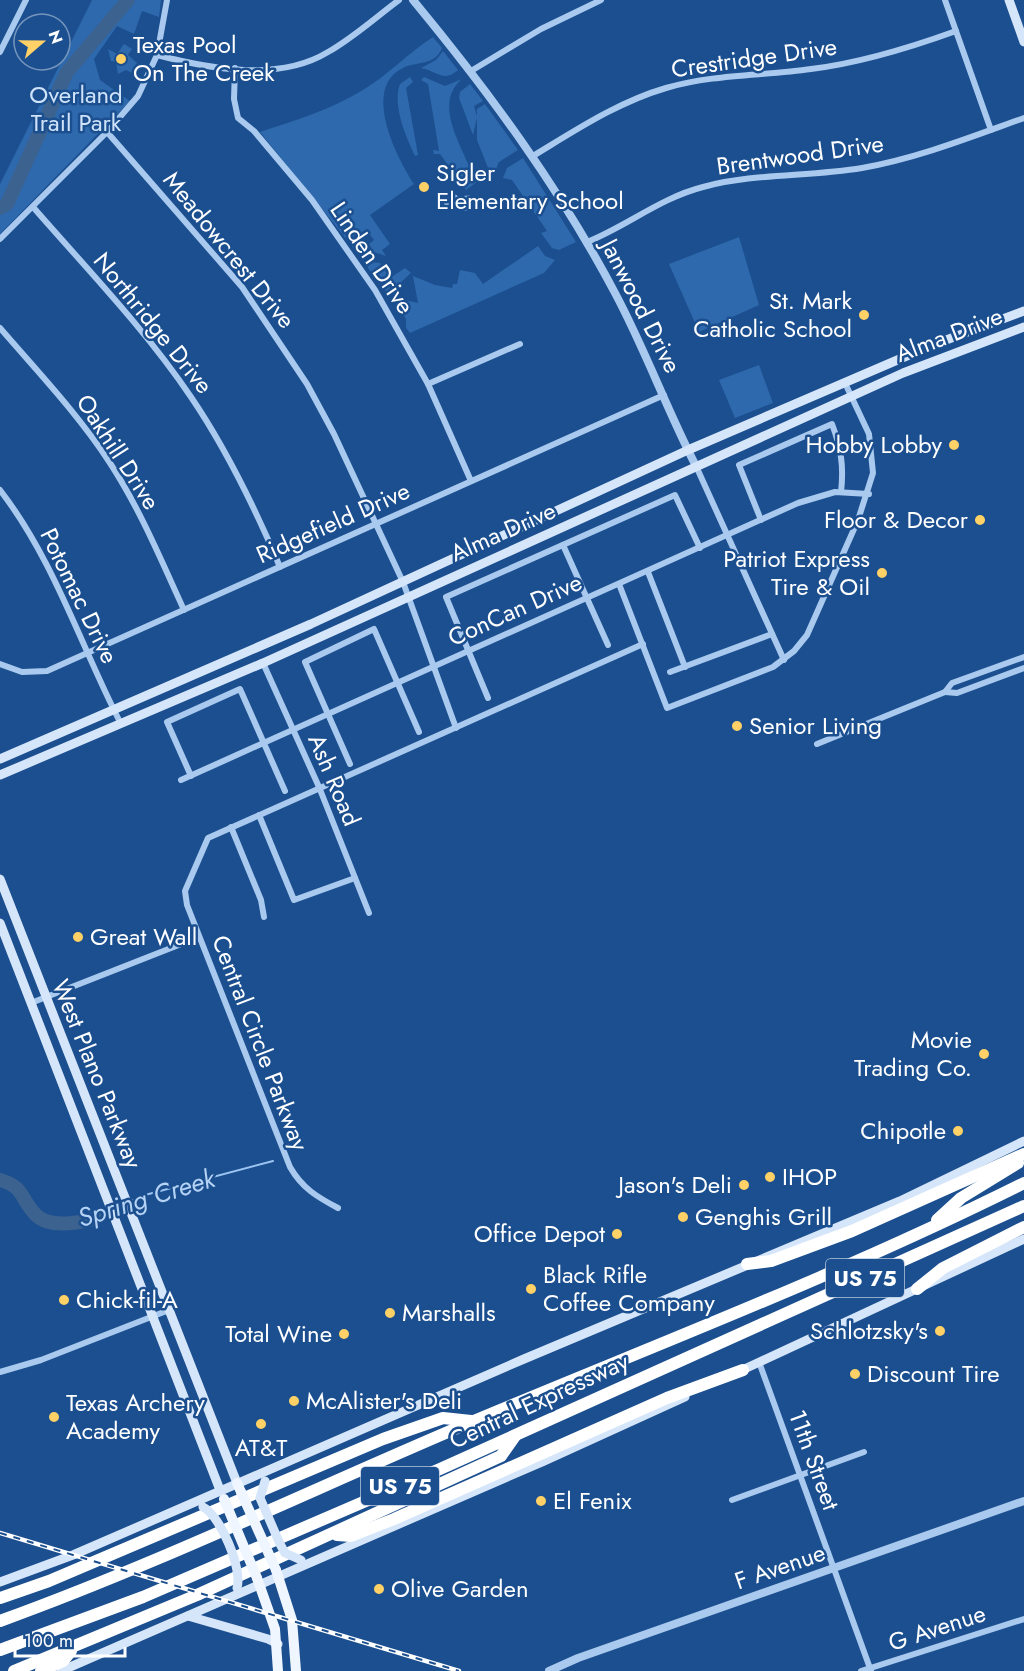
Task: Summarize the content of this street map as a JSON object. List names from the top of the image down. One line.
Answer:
{"streets":{"highway":["US 75","Central Expressway"],"main road":["Alma Drive","West Plano Parkway"],"street":["Crestridge Drive","Brentwood Drive","Meadowcrest Drive","Linden Drive","Janwood Drive","Northridge Drive","Oakhill Drive","Ridgefield Drive","Potomac Drive","ConCan Drive","Ash Road","Central Circle Parkway","11th Street","F Avenue","G Avenue"]},"crossings":[["Crestridge Drive","Janwood Drive"],["Brentwood Drive","Janwood Drive"],["Meadowcrest Drive","Alma Drive"],["Meadowcrest Drive","Ridgefield Drive"],["Meadowcrest Drive","ConCan Drive"],["Linden Drive","Ridgefield Drive"],["Janwood Drive","Alma Drive"],["Janwood Drive","Ridgefield Drive"],["Janwood Drive","ConCan Drive"],["Northridge Drive","Ridgefield Drive"],["Alma Drive","Potomac Drive"],["Alma Drive","Ash Road"],["Oakhill Drive","Ridgefield Drive"],["Ridgefield Drive","Potomac Drive"],["ConCan Drive","Ash Road"],["West Plano Parkway","Central Expressway"],["11th Street","F Avenue"],["11th Street","G Avenue"]],"water":["Spring Creek"],"parks":["Overland Trail Park"],"places":["Texas Pool On The Creek","Sigler Elementary School","St. Mark Catholic School","Hobby Lobby","Floor & Decor","Patriot Express Tire & Oil","Senior Living","Great Wall","Movie Trading Co.","Chipotle","IHOP","Jason's Deli","Genghis Grill","Office Depot","Black Rifle Coffee Company","Chick-fil-A","Marshalls","Schlotzsky's","Total Wine","Discount Tire","McAlister's Deli","Texas Archery Academy","AT&T","El Fenix","Olive Garden"],"scale_bar":"100 m","north":"right"}
